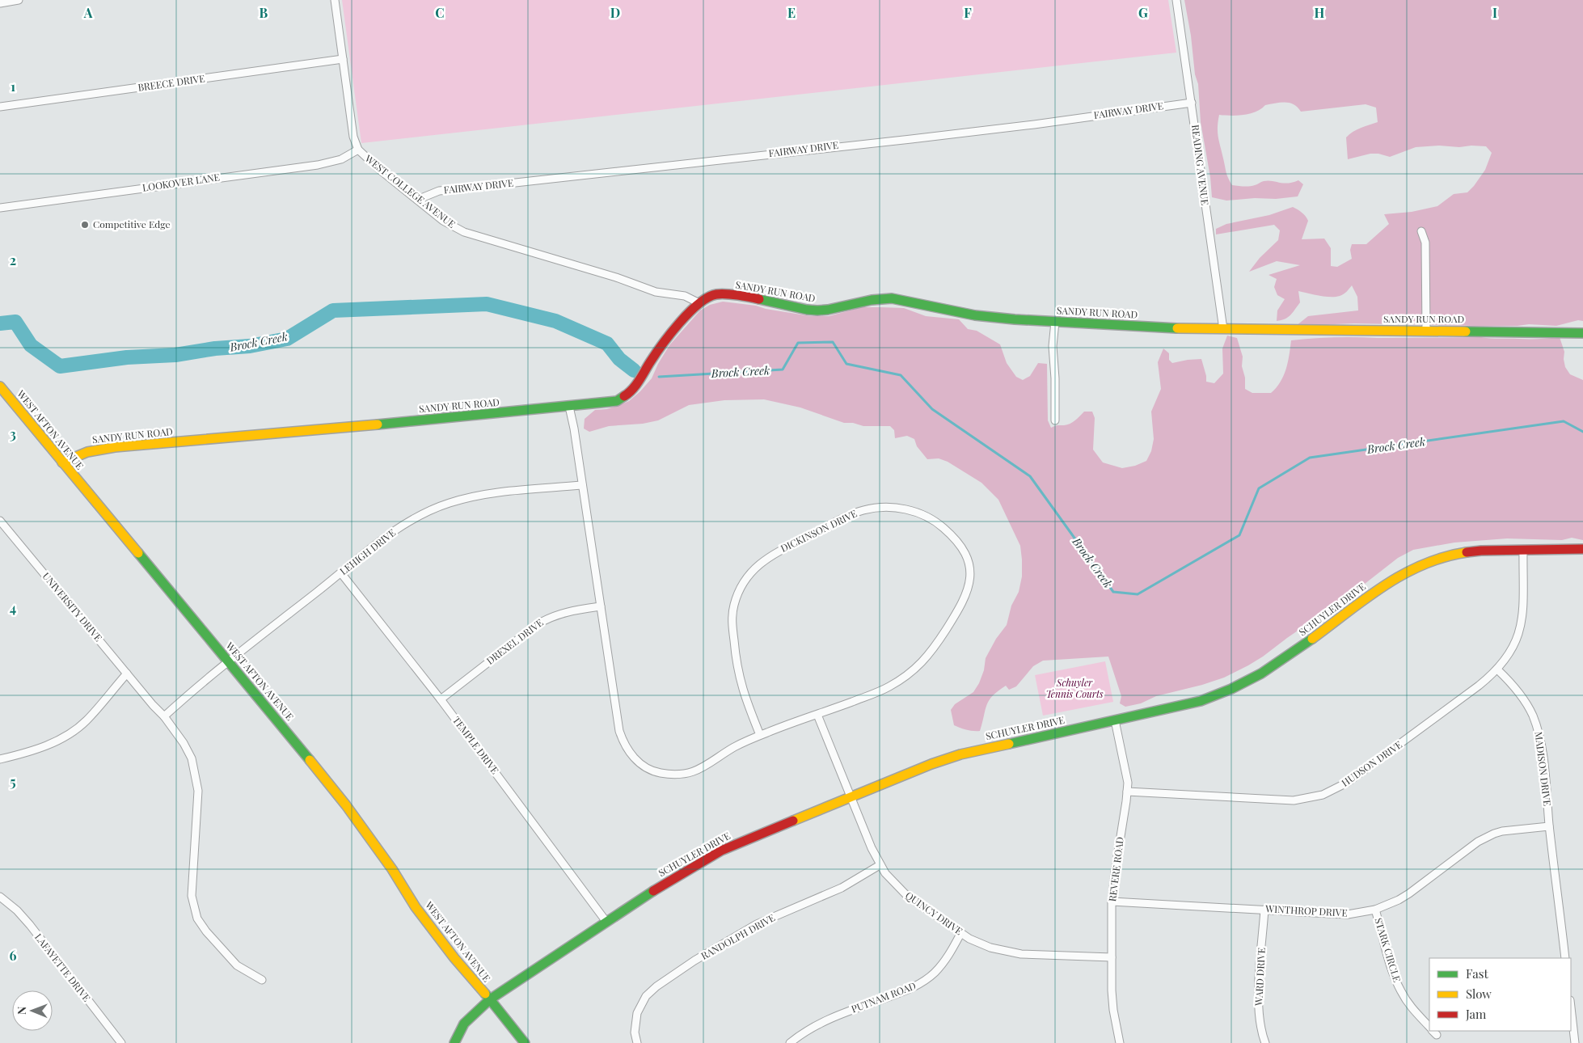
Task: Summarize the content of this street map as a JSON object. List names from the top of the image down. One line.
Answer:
{"streets":{"street":["BREECE DRIVE","FAIRWAY DRIVE","READING AVENUE","LOOKOVER LANE","WEST COLLEGE AVENUE","SANDY RUN ROAD","WEST AFTON AVENUE","DICKINSON DRIVE","LEHIGH DRIVE","UNIVERSITY DRIVE","SCHUYLER DRIVE","DREXEL DRIVE","TEMPLE DRIVE","HUDSON DRIVE","MADISON DRIVE","REVERE ROAD","WINTHROP DRIVE","QUINCY DRIVE","RANDOLPH DRIVE","STARK CIRCLE","LAFAYETTE DRIVE","WARD DRIVE","PUTNAM ROAD"]},"crossings":[["BREECE DRIVE","WEST COLLEGE AVENUE"],["FAIRWAY DRIVE","READING AVENUE"],["FAIRWAY DRIVE","WEST COLLEGE AVENUE"],["READING AVENUE","SANDY RUN ROAD"],["LOOKOVER LANE","WEST COLLEGE AVENUE"],["WEST COLLEGE AVENUE","SANDY RUN ROAD"],["SANDY RUN ROAD","WEST AFTON AVENUE"],["SANDY RUN ROAD","DICKINSON DRIVE"],["WEST AFTON AVENUE","LEHIGH DRIVE"],["WEST AFTON AVENUE","SCHUYLER DRIVE"],["DICKINSON DRIVE","LEHIGH DRIVE"],["DICKINSON DRIVE","DREXEL DRIVE"],["DICKINSON DRIVE","QUINCY DRIVE"],["LEHIGH DRIVE","UNIVERSITY DRIVE"],["LEHIGH DRIVE","TEMPLE DRIVE"],["SCHUYLER DRIVE","TEMPLE DRIVE"],["SCHUYLER DRIVE","REVERE ROAD"],["SCHUYLER DRIVE","QUINCY DRIVE"],["DREXEL DRIVE","TEMPLE DRIVE"],["HUDSON DRIVE","MADISON DRIVE"],["HUDSON DRIVE","REVERE ROAD"],["MADISON DRIVE","WINTHROP DRIVE"],["REVERE ROAD","WINTHROP DRIVE"],["REVERE ROAD","QUINCY DRIVE"],["WINTHROP DRIVE","STARK CIRCLE"],["WINTHROP DRIVE","WARD DRIVE"],["QUINCY DRIVE","RANDOLPH DRIVE"],["QUINCY DRIVE","PUTNAM ROAD"]],"water":["Brock Creek"],"parks":["Schuyler Tennis Courts"],"places":["Competitive Edge"],"legend":["Fast","Slow","Jam"],"north":"left","grid":{"columns":["A","B","C","D","E","F","G","H","I"],"rows":["1","2","3","4","5","6"]}}
